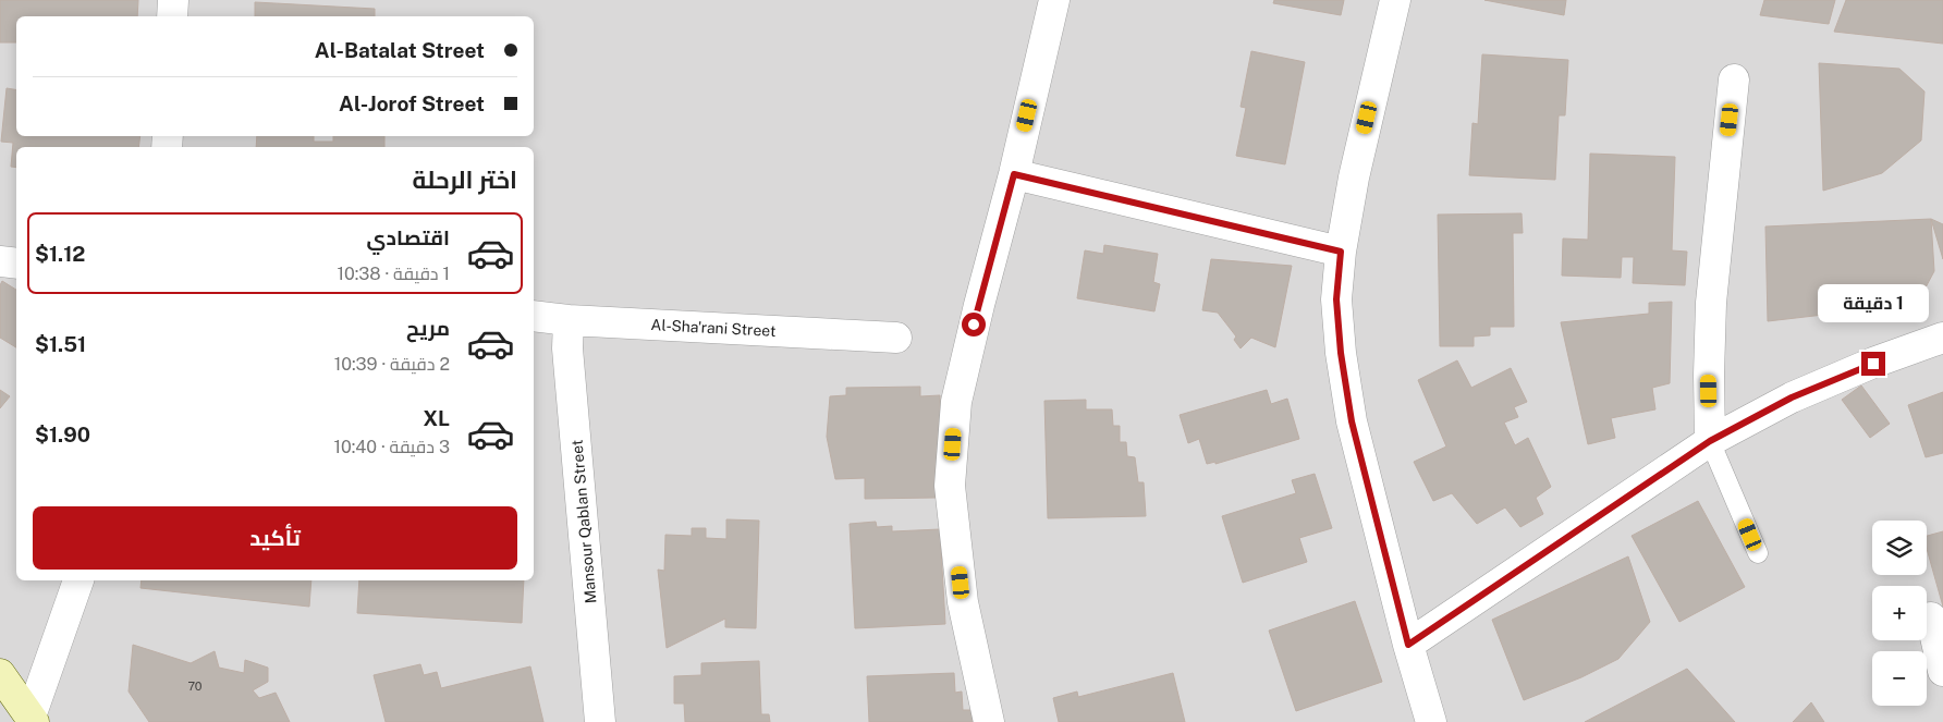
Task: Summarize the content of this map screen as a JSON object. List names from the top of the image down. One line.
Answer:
{"streets":{"street":["Al-Sha'rani Street","Mansour Qablan Street"]},"crossings":[["Al-Sha'rani Street","Mansour Qablan Street"]],"house_numbers":["70"],"page":{"banner":["Al-Batalat Street","Al-Jorof Street"],"heading":"اختر الرحلة","list":[{"name":"اقتصادي","note":"1 دقيقة · 10:38","value":"$1.12"},{"name":"مريح","note":"2 دقيقة · 10:39","value":"$1.51"},{"name":"XL","note":"3 دقيقة · 10:40","value":"$1.90"}],"bubble":"1 دقيقة","buttons":"تأكيد","map_buttons":["+","−"]}}
